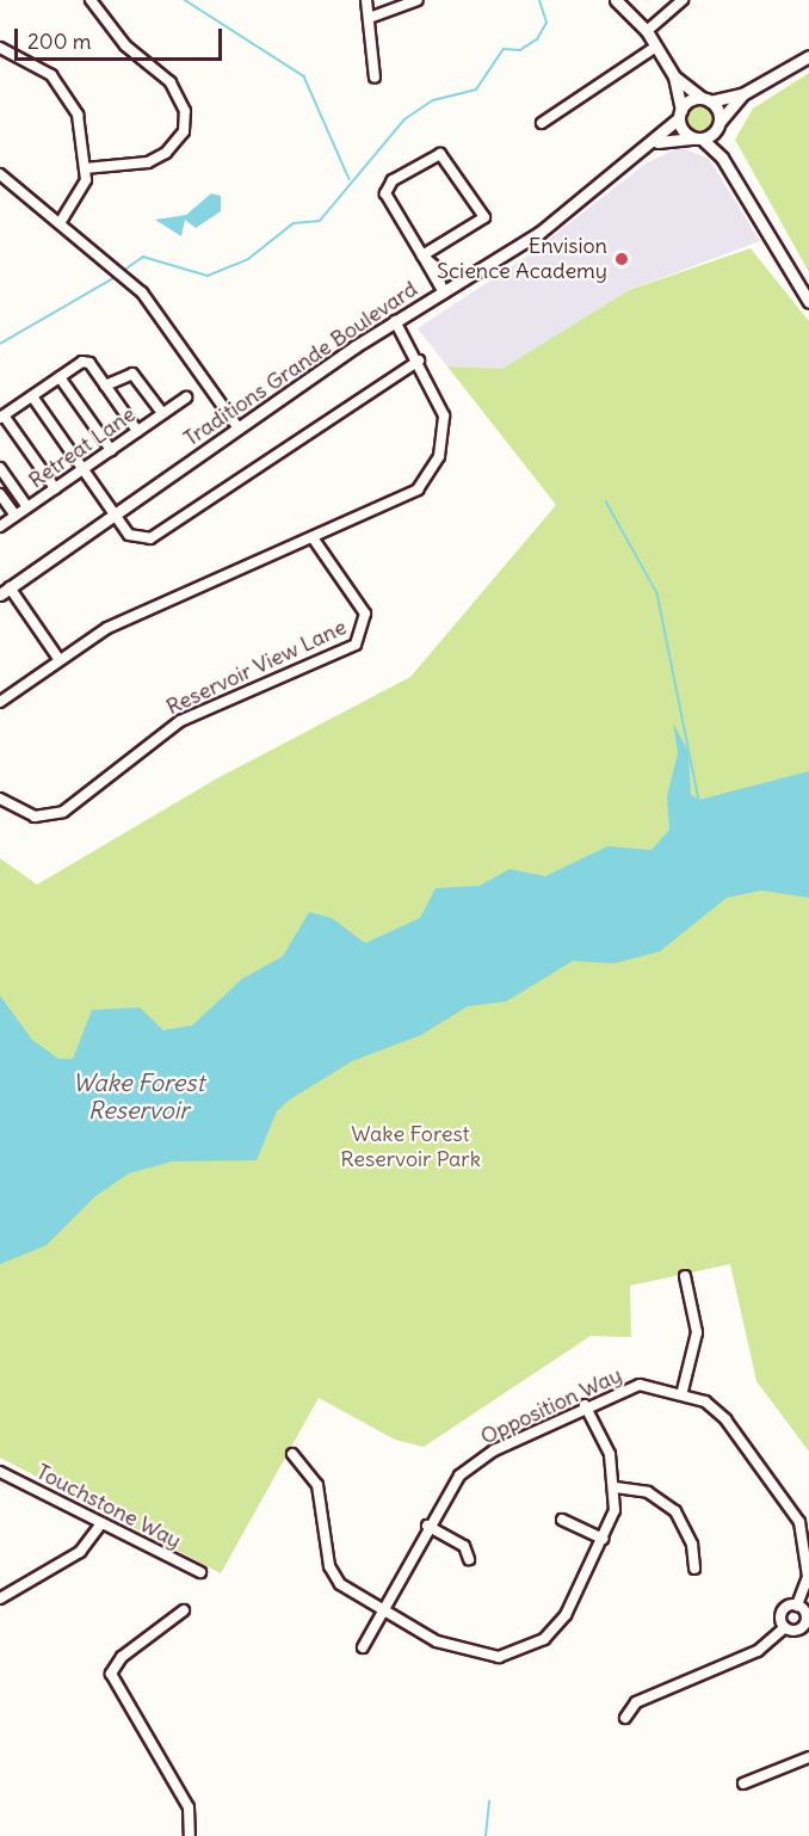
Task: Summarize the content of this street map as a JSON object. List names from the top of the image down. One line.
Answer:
{"streets":{"main road":["Traditions Grande Boulevard"],"street":["Retreat Lane","Reservoir View Lane","Opposition Way","Touchstone Way"]},"water":["Wake Forest Reservoir"],"parks":["Wake Forest Reservoir Park"],"places":["Envision Science Academy"],"scale_bar":"200 m"}
